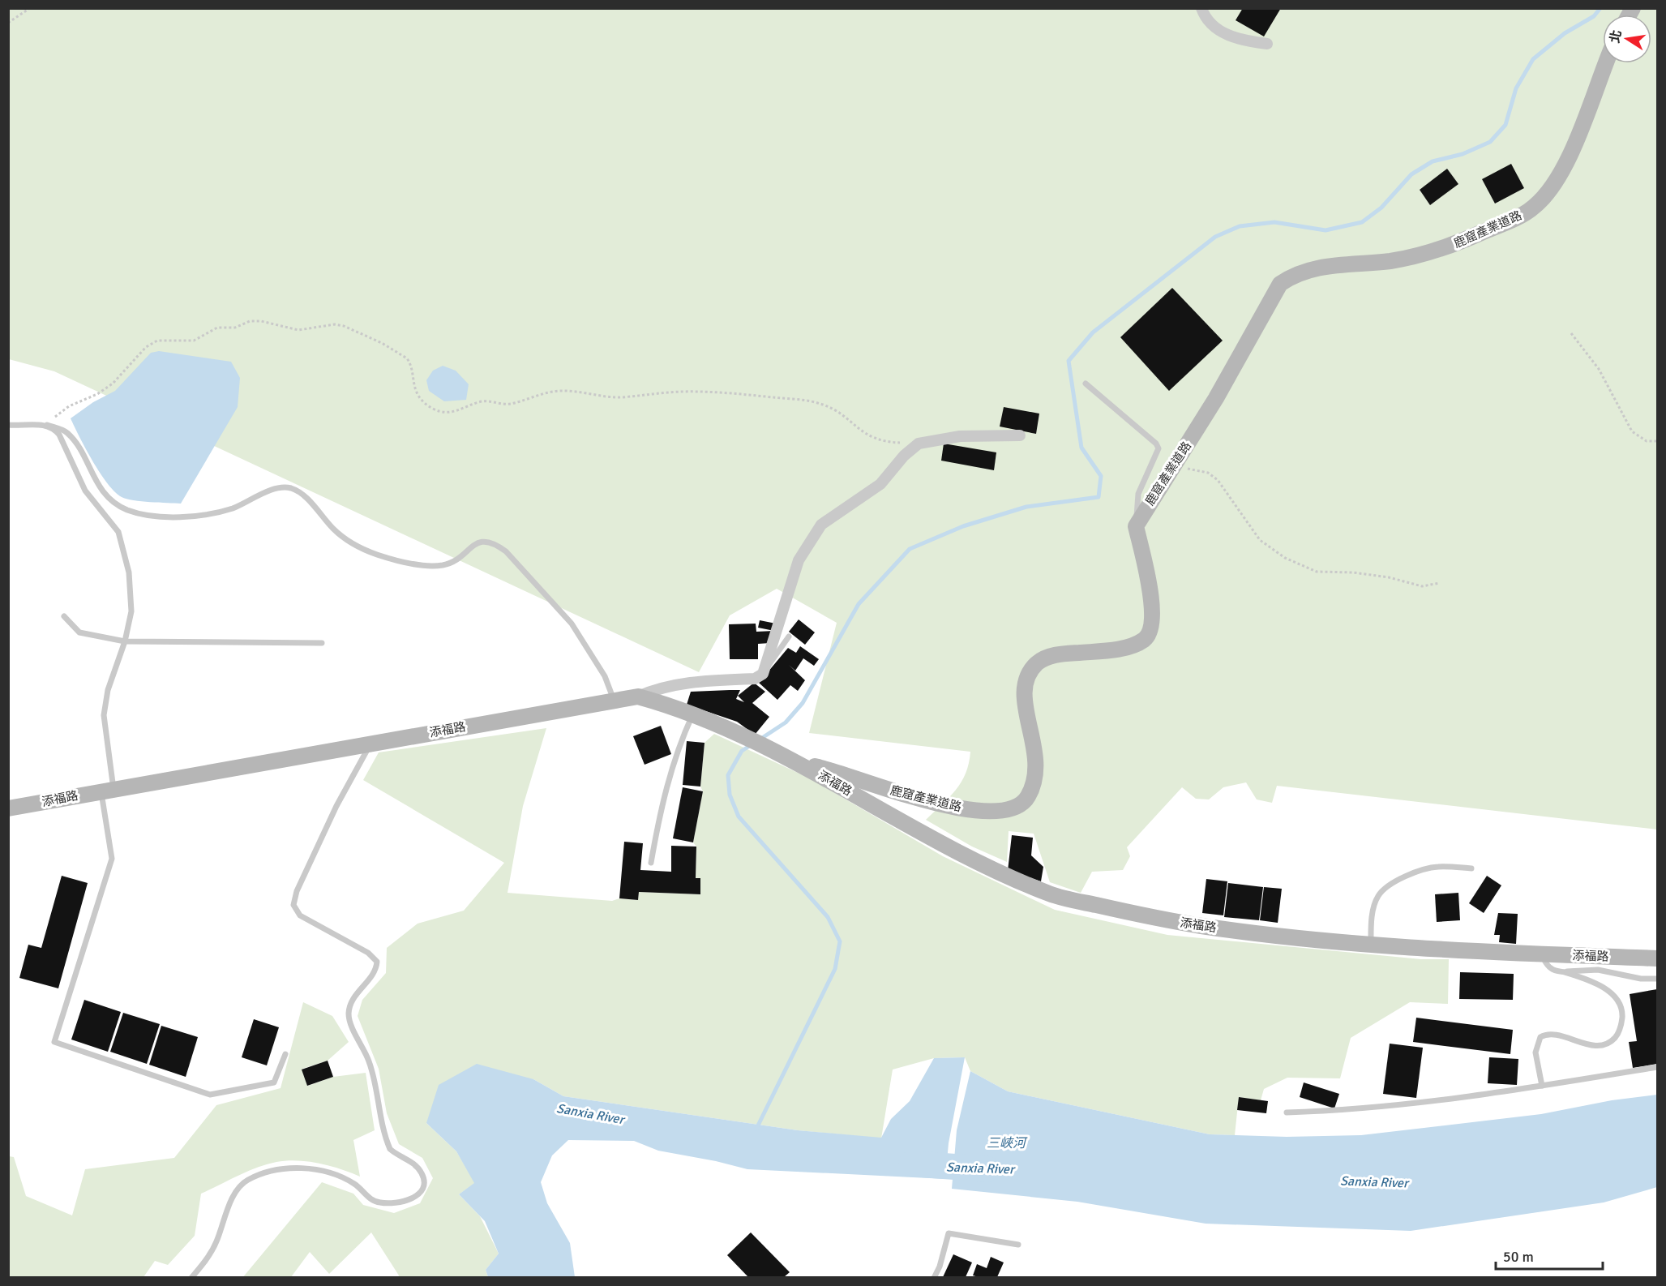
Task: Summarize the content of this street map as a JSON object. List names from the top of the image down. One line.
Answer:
{"streets":{"street":["鹿窟產業道路","添福路"]},"crossings":[["鹿窟產業道路","添福路"]],"water":["Sanxia River","三峽河"],"scale_bar":"50 m","north":"left"}
